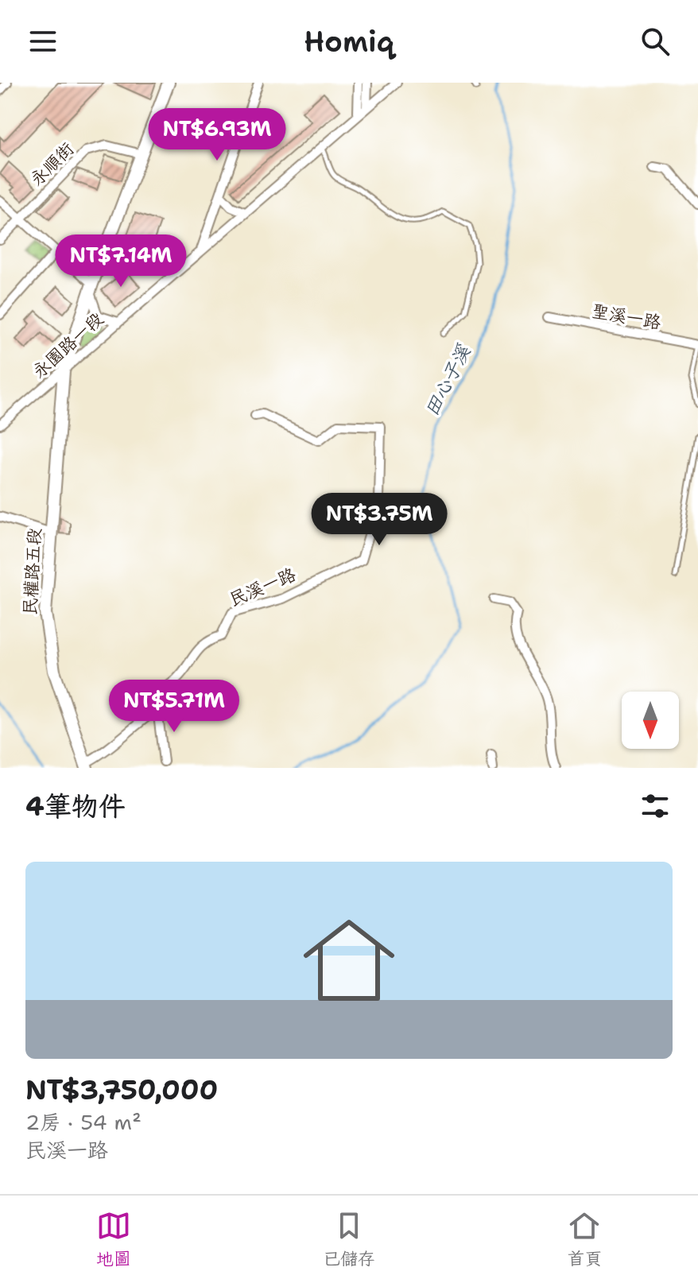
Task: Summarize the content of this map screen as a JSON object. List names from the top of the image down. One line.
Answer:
{"streets":{"street":["永順街","聖溪一路","永園路一段","民權路五段","民溪一路"]},"crossings":[["永順街","民權路五段"],["永園路一段","民權路五段"],["民權路五段","民溪一路"]],"water":["田心子溪"],"north":"bottom","page":{"header":"Homiq","price":["NT$6.93M","NT$7.14M","NT$3.75M","NT$5.71M"],"heading":"4筆物件","list":[{"name":"NT$3,750,000","note":"2房 · 54 m² · 民溪一路"}],"tabs":["地圖","已儲存","首頁"]}}
